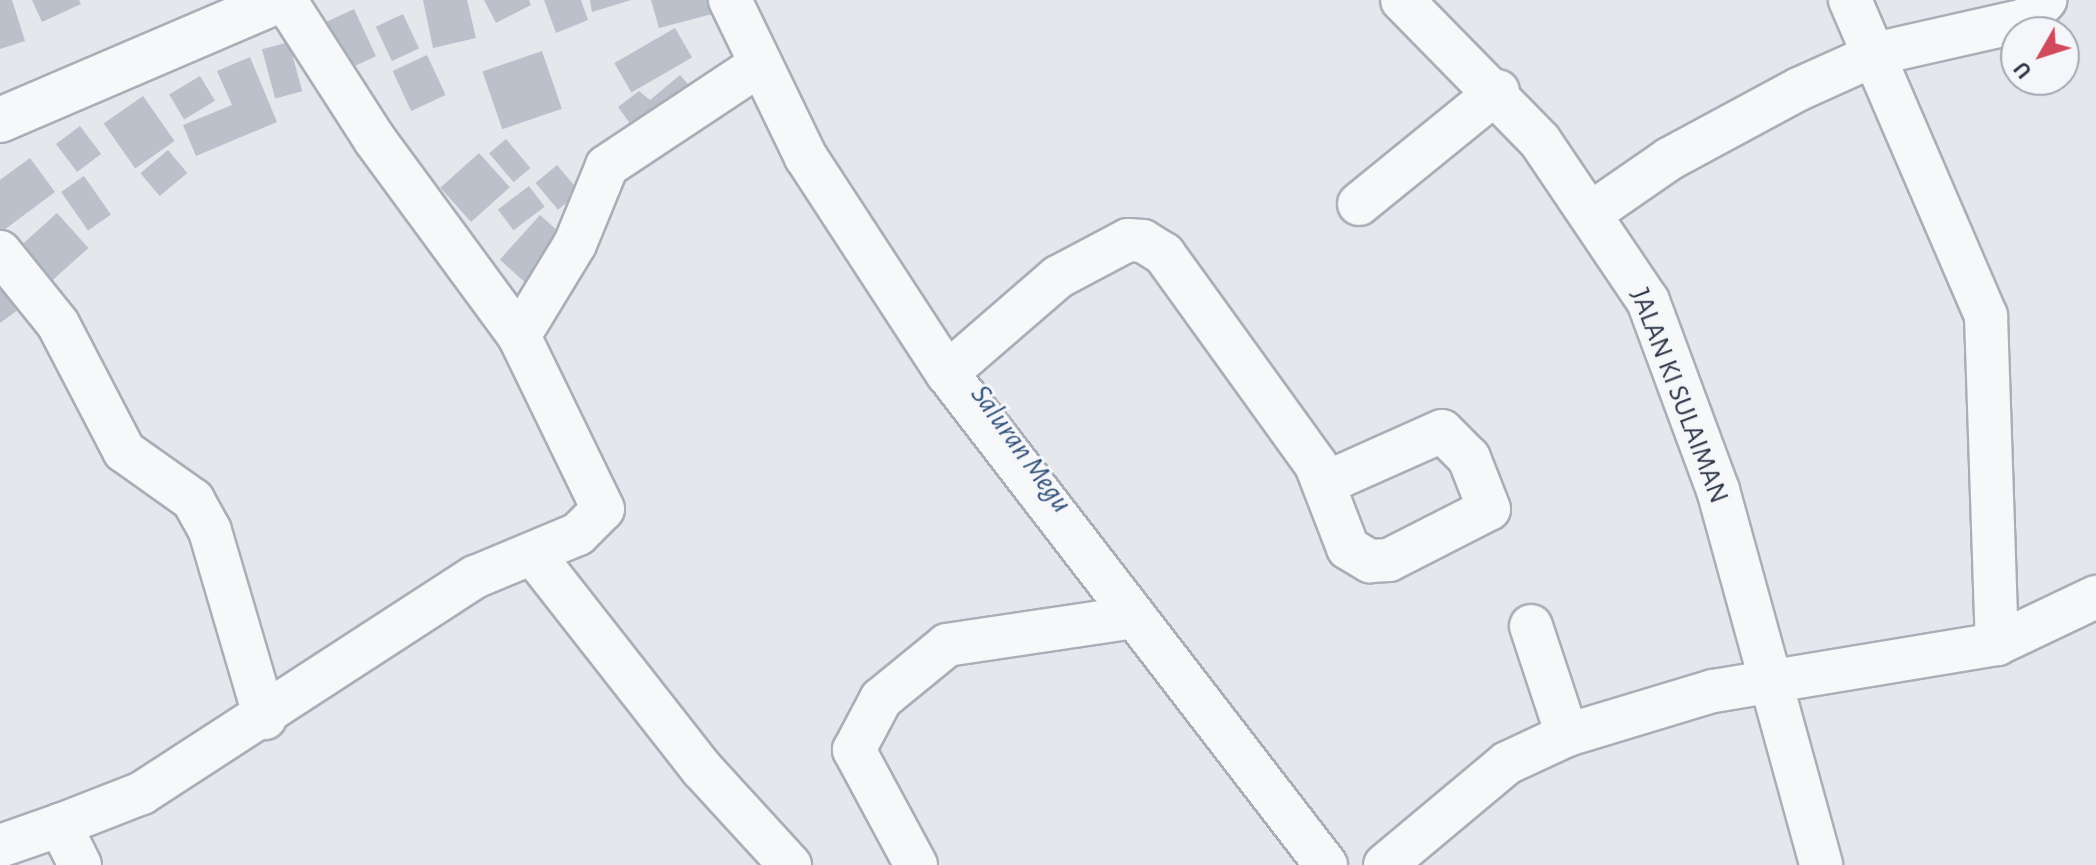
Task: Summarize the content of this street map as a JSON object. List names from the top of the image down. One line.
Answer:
{"streets":{"street":["JALAN KI SULAIMAN"]},"water":["Saluran Megu"],"north":"bottom left"}
